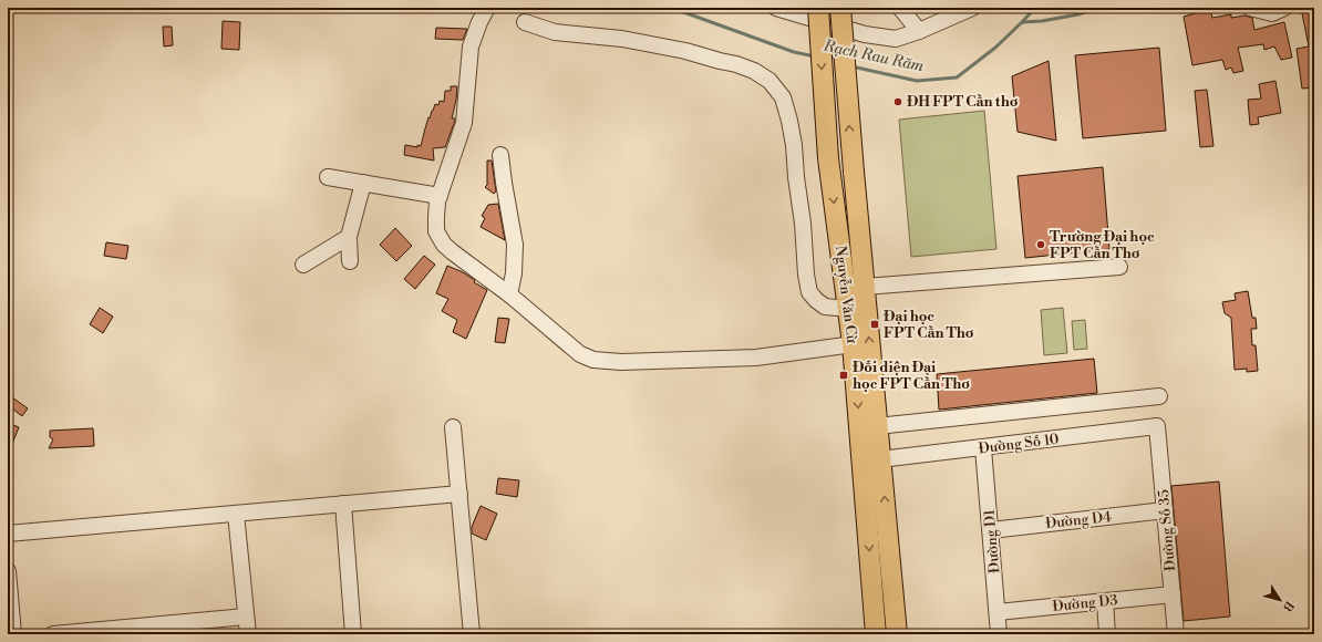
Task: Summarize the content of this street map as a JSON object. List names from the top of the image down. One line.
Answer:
{"streets":{"main road":["Nguyễn Văn Cừ"],"street":["Đường Số 10","Đường D4","Đường Số 35","Đường D1","Đường D3"]},"crossings":[["Nguyễn Văn Cừ","Đường Số 10"],["Đường Số 10","Đường Số 35"],["Đường Số 10","Đường D1"],["Đường D4","Đường Số 35"],["Đường D4","Đường D1"],["Đường Số 35","Đường D3"],["Đường D1","Đường D3"]],"water":["Rạch Rau Răm"],"places":{"other":["ĐH FPT Cần thơ","Trường Đại học FPT Cần Thơ"],"transit":["Đại học FPT Cần Thơ","Đối diện Đại học FPT Cần Thơ"]},"north":"bottom right"}
